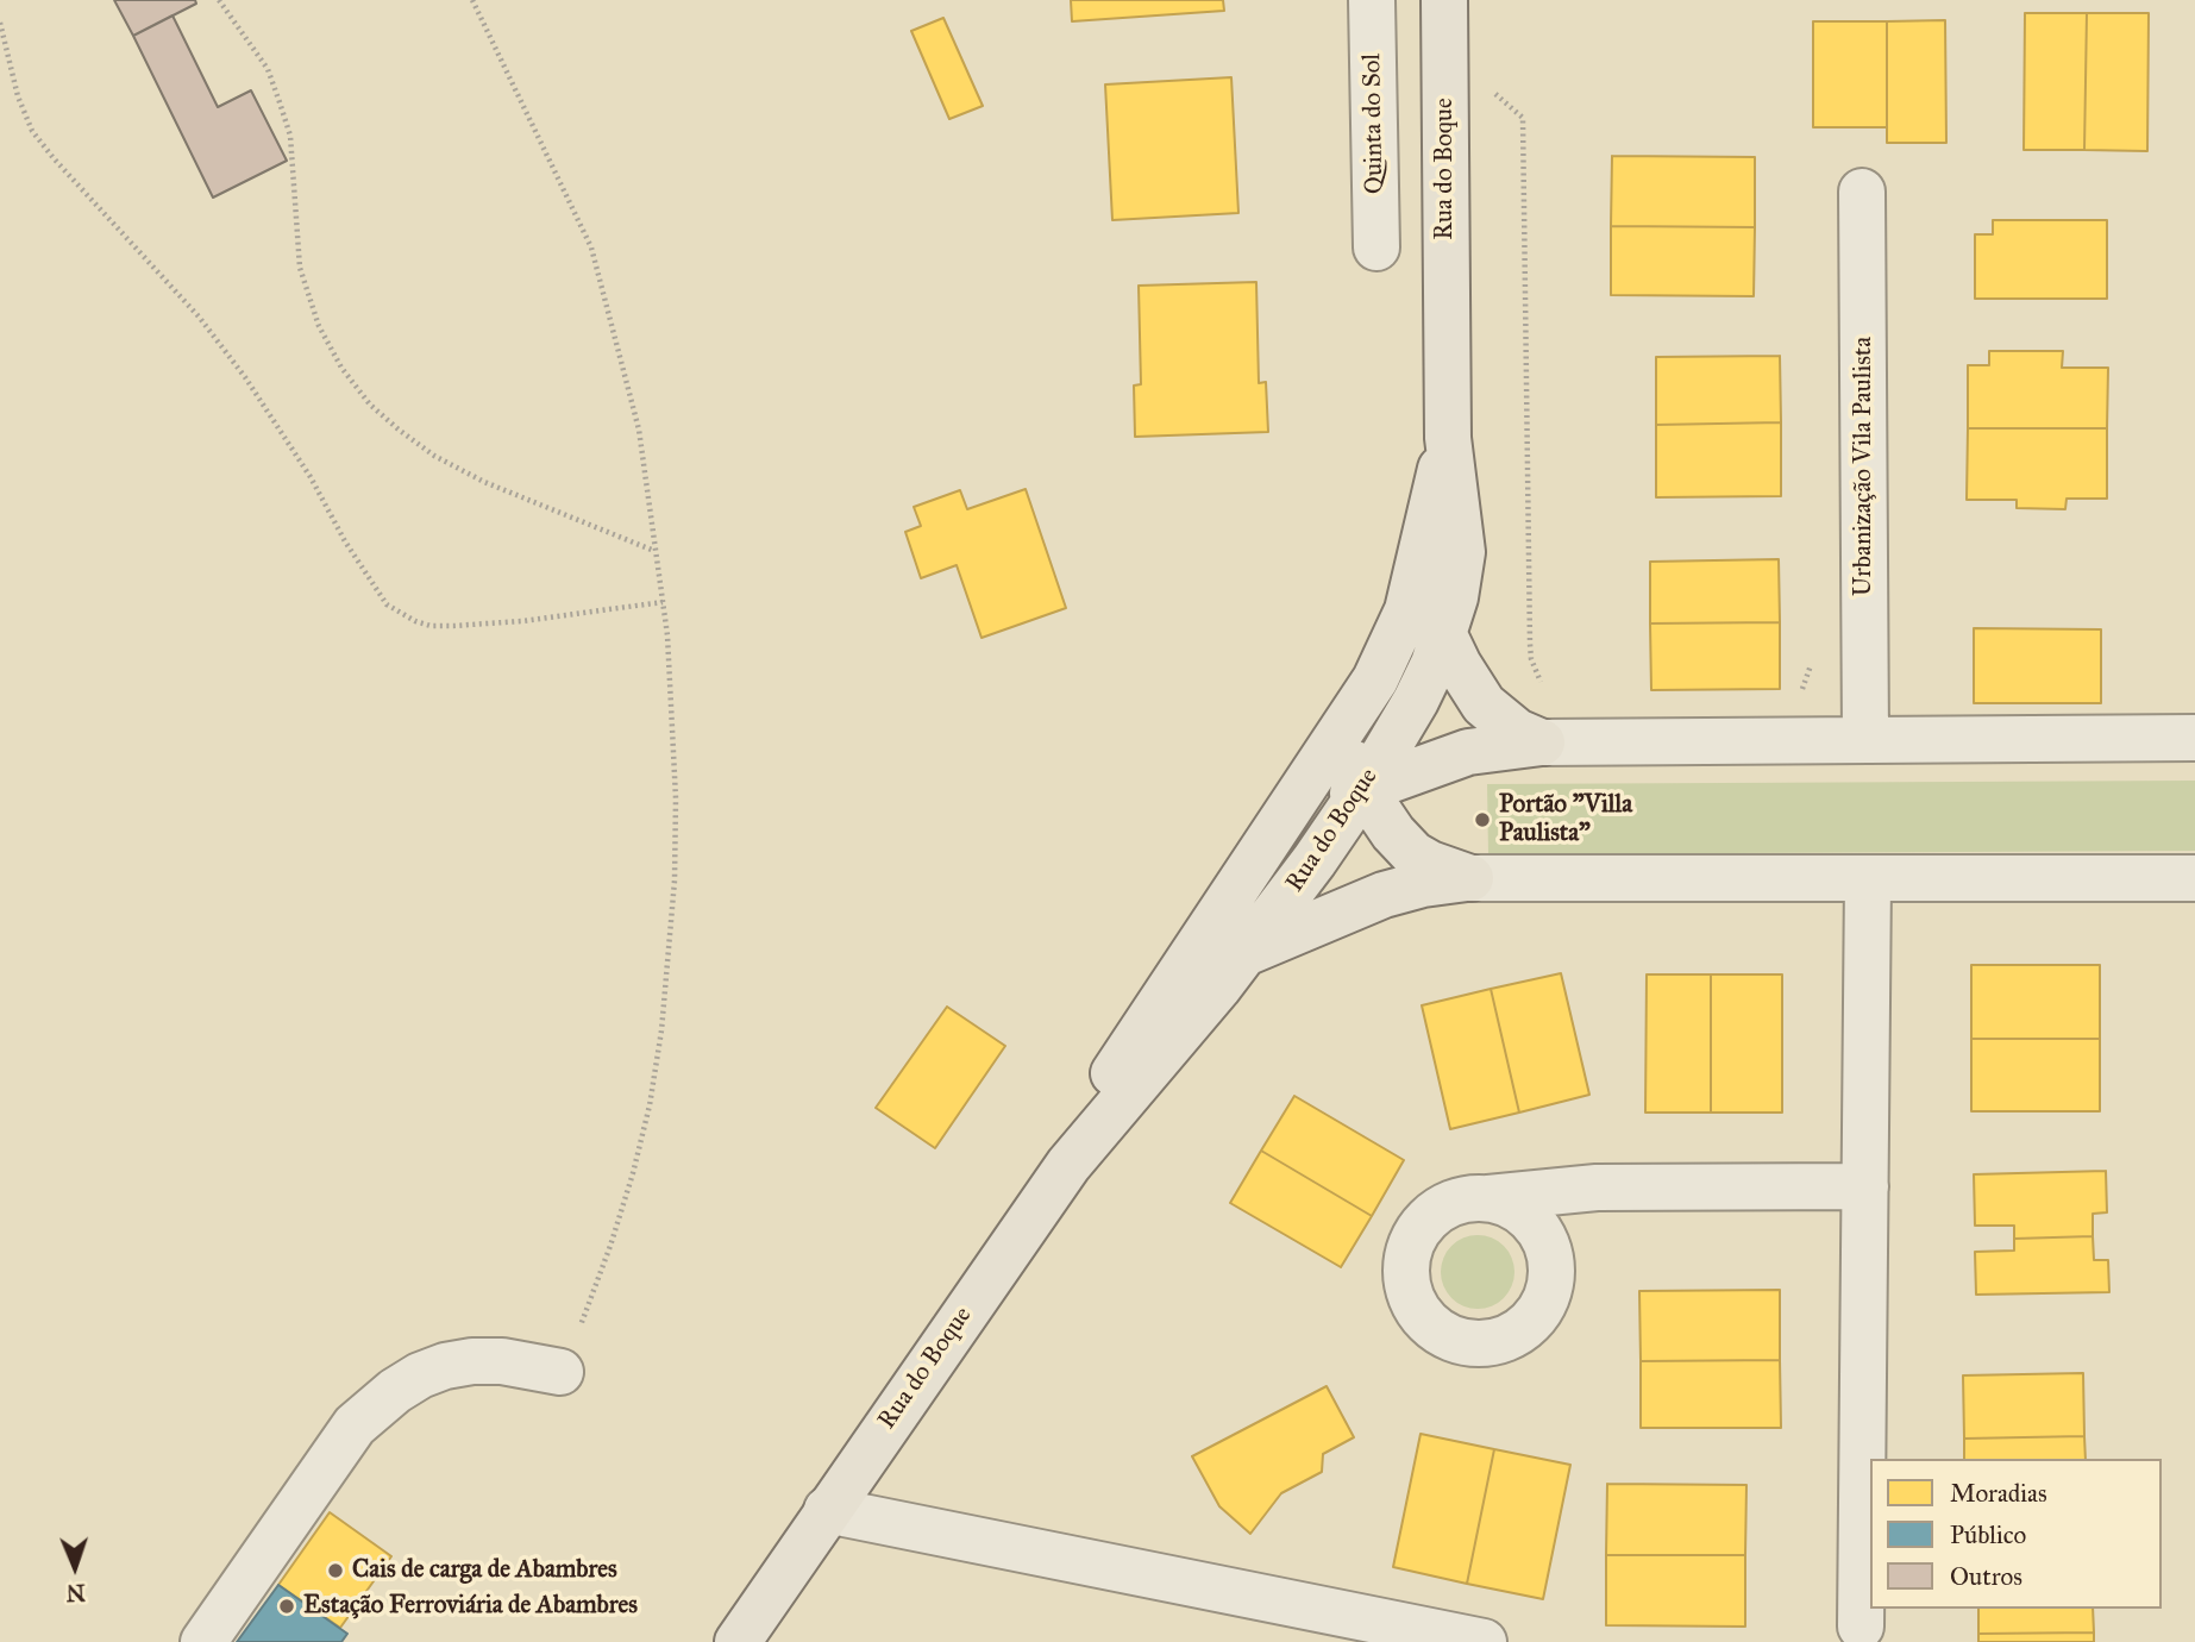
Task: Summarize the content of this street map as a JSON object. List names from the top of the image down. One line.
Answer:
{"streets":{"main road":["Rua do Boque"],"street":["Quinta do Sol","Urbanização Vila Paulista"]},"places":["Portão \"Villa Paulista\"","Cais de carga de Abambres","Estação Ferroviária de Abambres"],"legend":["Moradias","Público","Outros"],"north":"bottom"}
